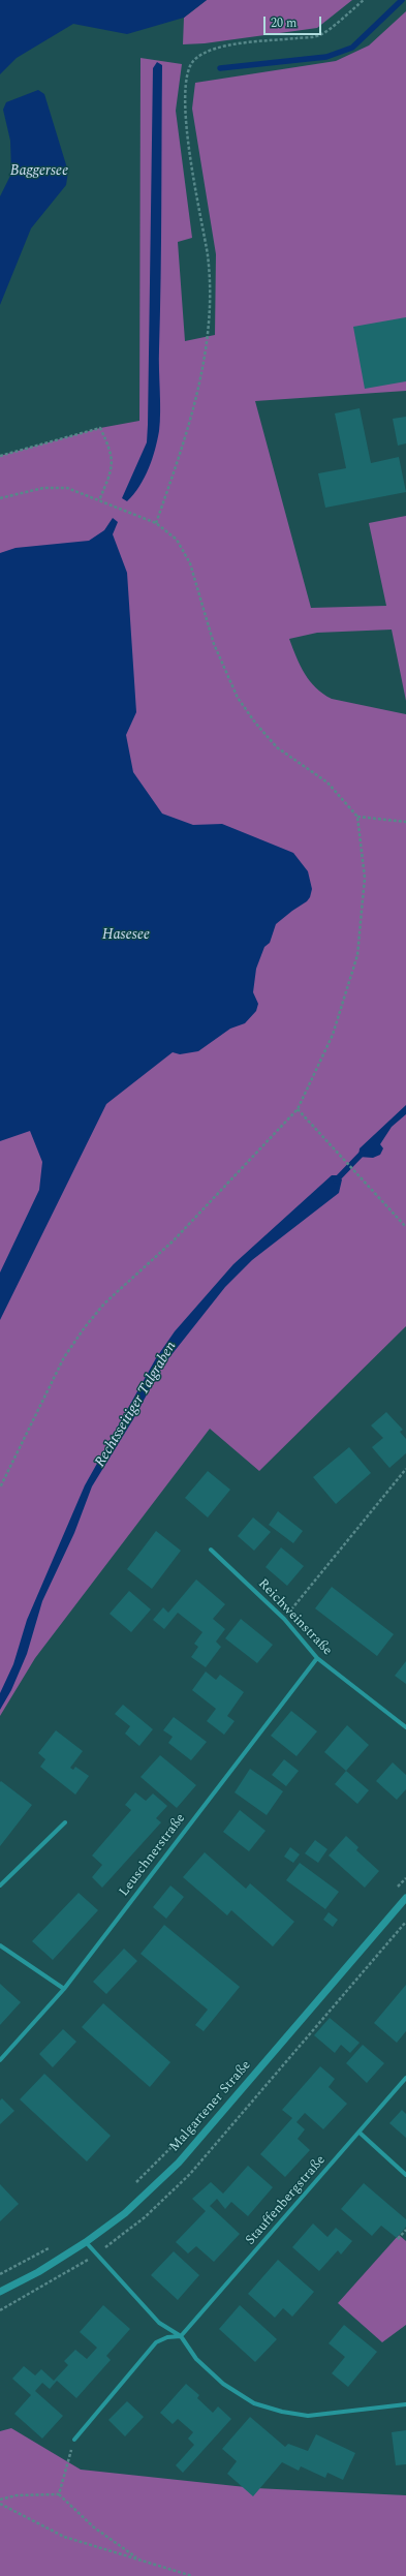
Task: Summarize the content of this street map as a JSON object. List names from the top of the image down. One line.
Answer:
{"streets":{"street":["Reichweinstraße","Leuschnerstraße","Malgartener Straße","Stauffenbergstraße"]},"crossings":[["Reichweinstraße","Leuschnerstraße"]],"water":["Baggersee","Hasesee","Rechtsseitiger Talgraben"],"scale_bar":"20 m"}
